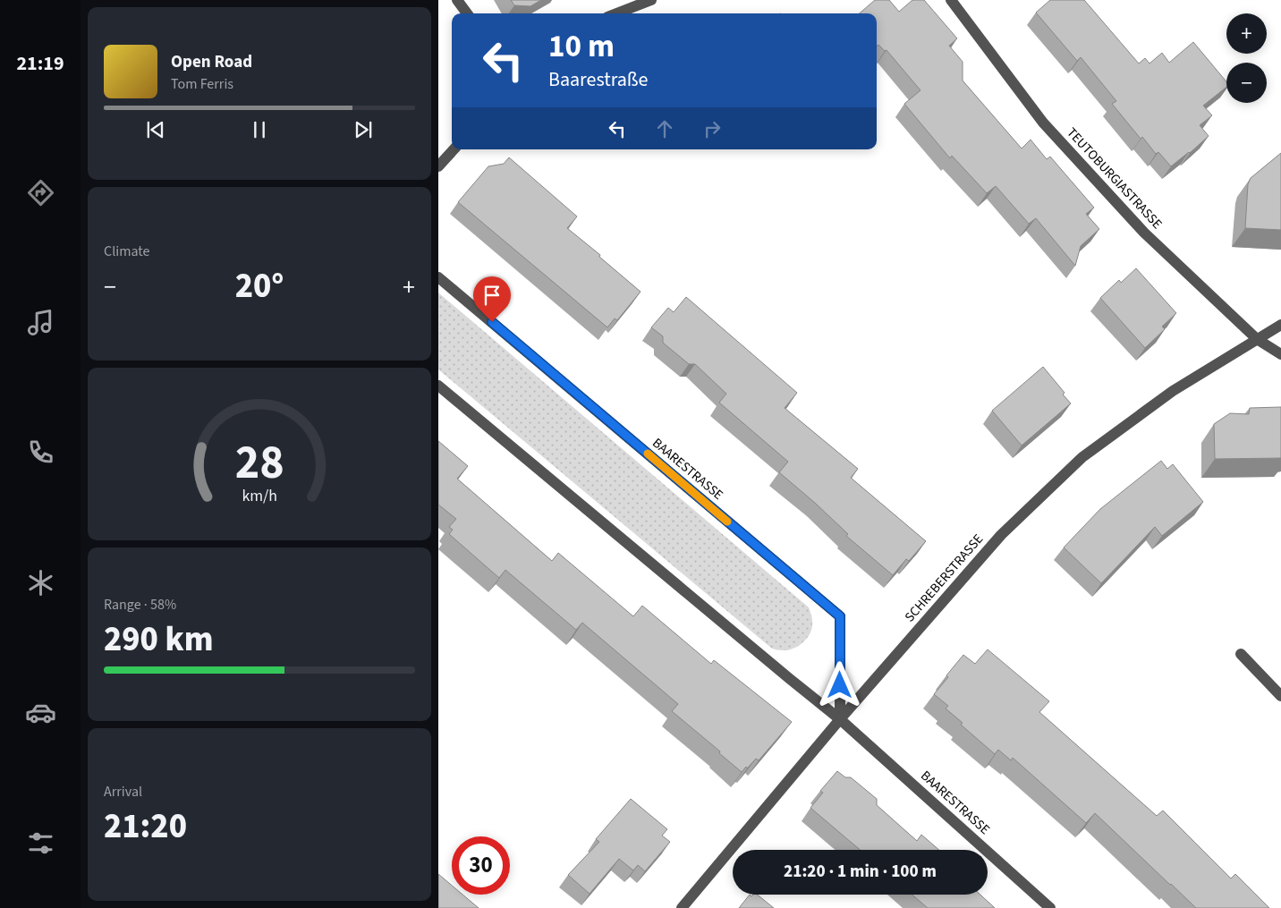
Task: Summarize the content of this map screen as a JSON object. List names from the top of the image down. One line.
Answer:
{"streets":{"street":["TEUTOBURGIASTRASSE","BAARESTRASSE","SCHREBERSTRASSE"]},"crossings":[["TEUTOBURGIASTRASSE","SCHREBERSTRASSE"],["BAARESTRASSE","SCHREBERSTRASSE"]],"page":{"tabs":"21:19","map_buttons":["+","−"],"turn":["10 m","Baarestraße"],"song":["Open Road","Tom Ferris"],"tile":["Climate",["Range · 58%","290 km"],["Arrival","21:20"]],"heat":["−","20°","+"],"limit":"30","trip":"21:20 · 1 min · 100 m","gauge":["28","km/h"]}}
